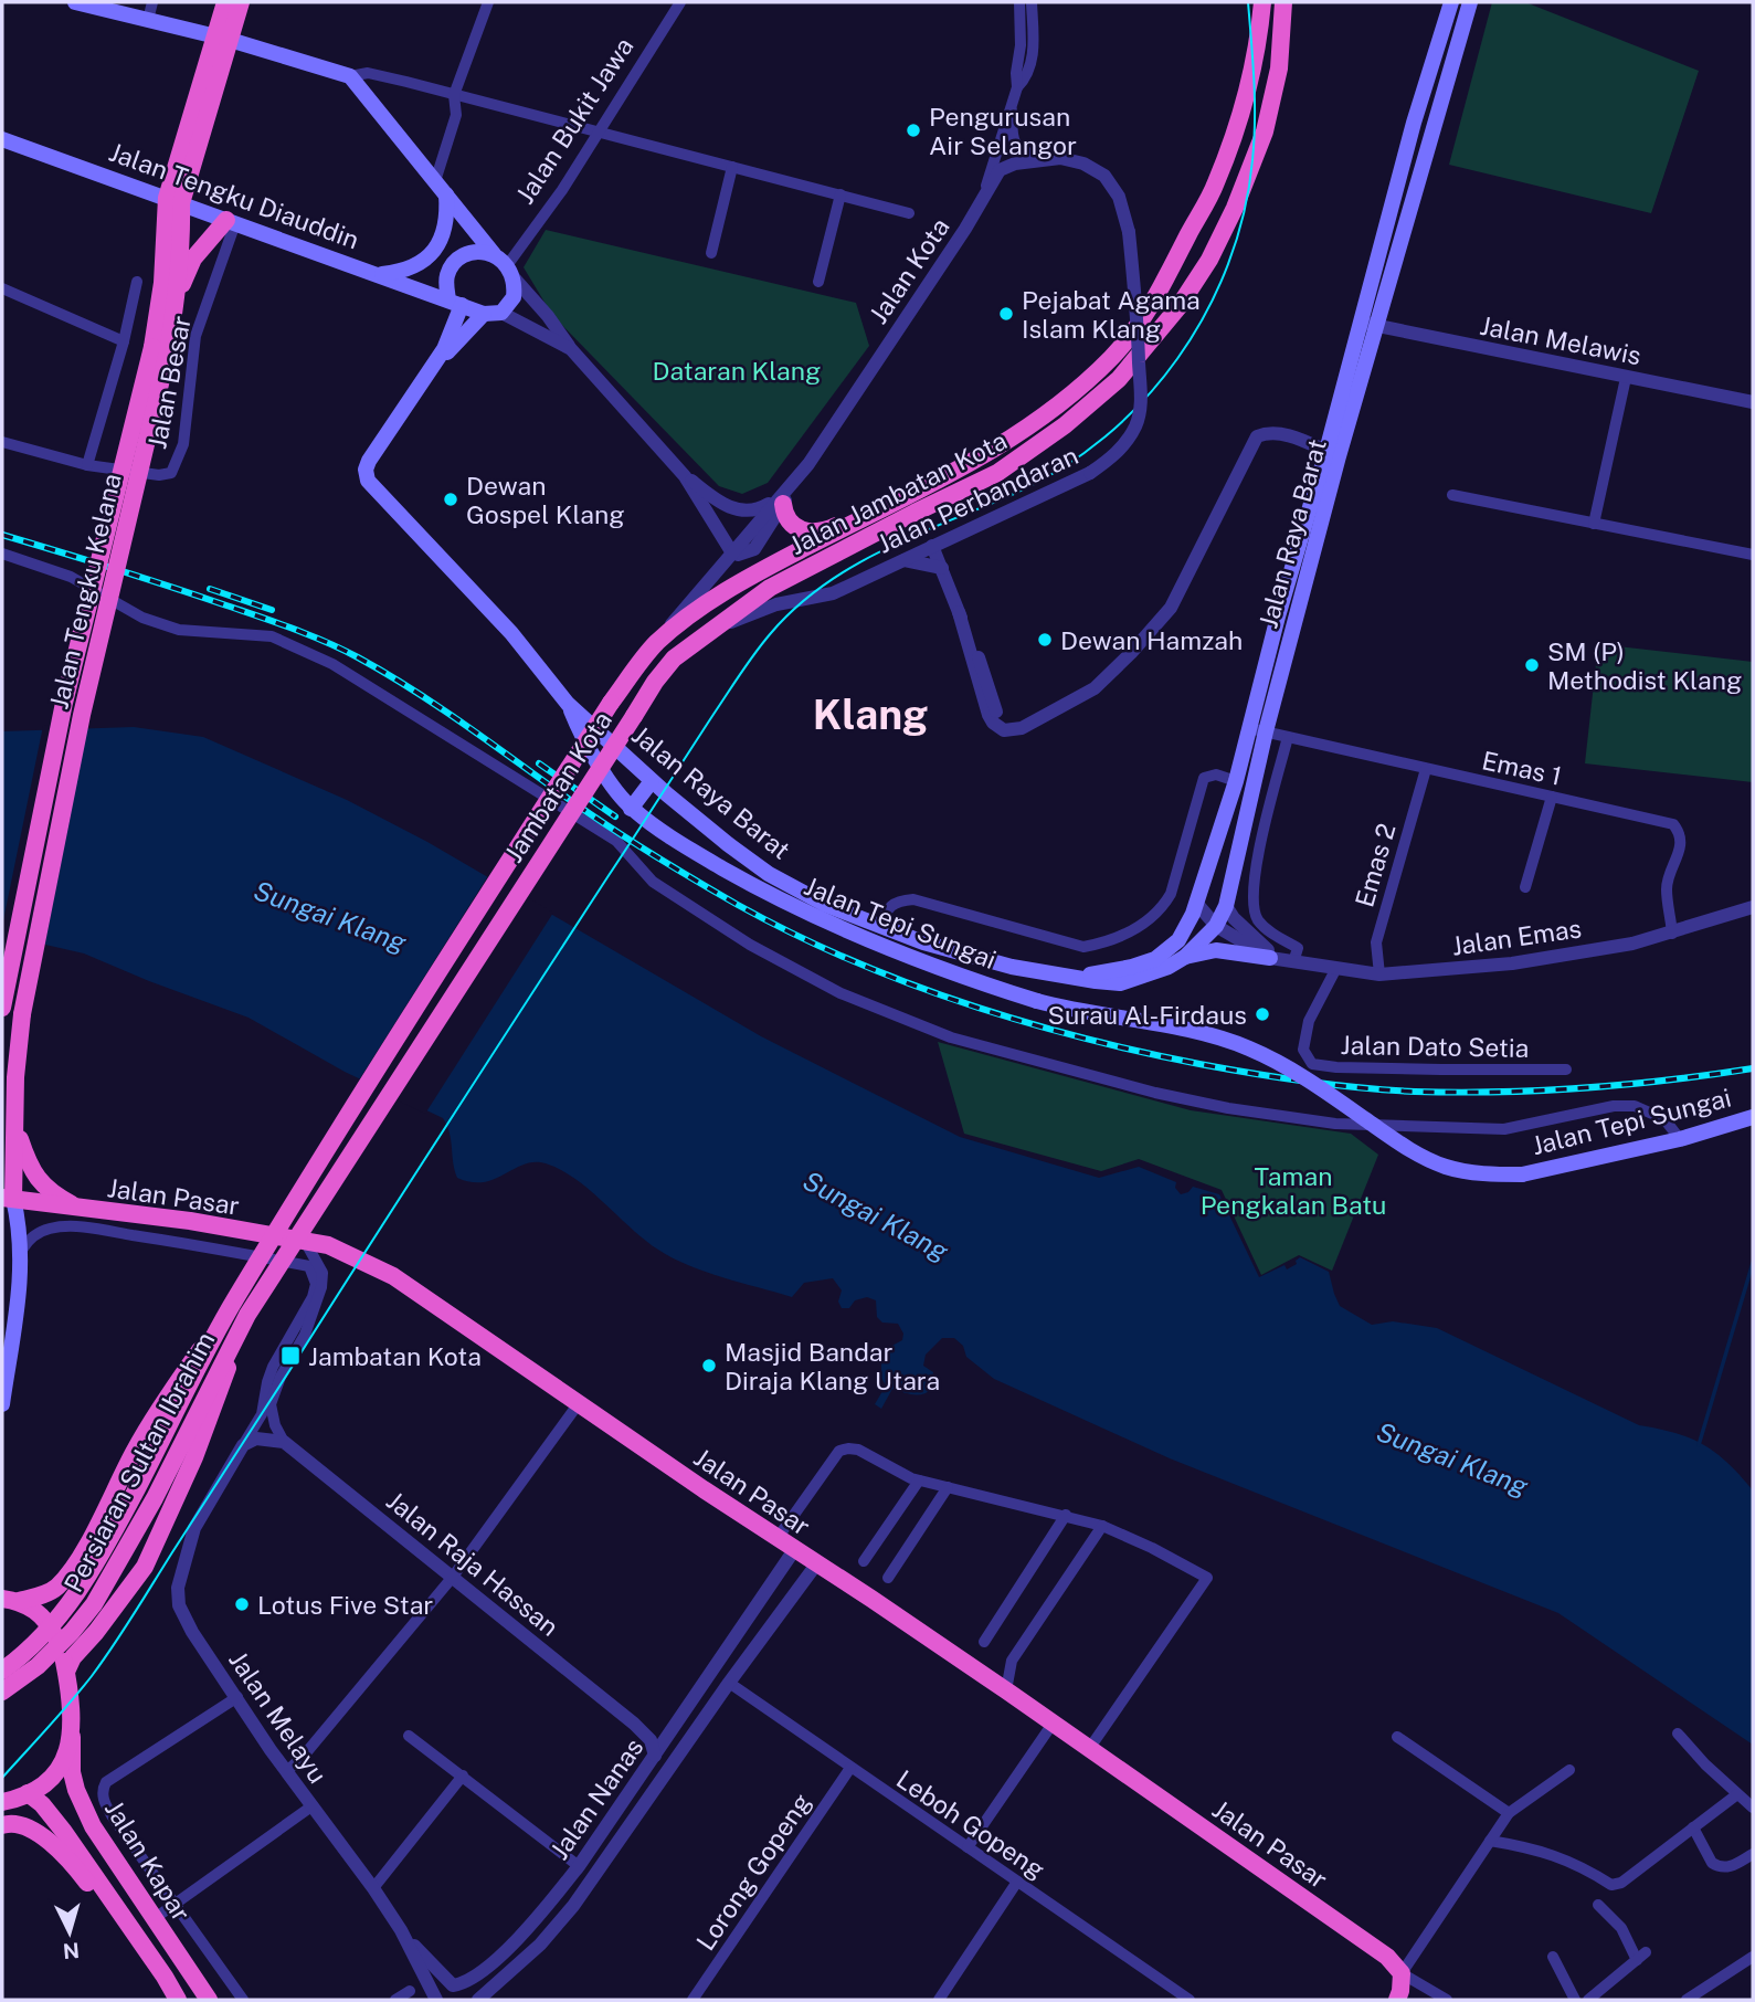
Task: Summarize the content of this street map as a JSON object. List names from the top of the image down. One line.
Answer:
{"streets":{"highway":["Jalan Jambatan Kota","Jalan Tengku Kelana","Jambatan Kota","Jalan Pasar","Persiaran Sultan Ibrahim","Jalan Kapar"],"main road":["Jalan Bukit Jawa","Jalan Tengku Diauddin","Jalan Raya Barat","Jalan Tepi Sungai"],"street":["Jalan Kota","Jalan Melawis","Jalan Besar","Jalan Perbandaran","Emas 1","Emas 2","Jalan Emas","Jalan Dato Setia","Jalan Raja Hassan","Jalan Melayu","Jalan Nanas","Leboh Gopeng","Lorong Gopeng"]},"crossings":[["Jalan Bukit Jawa","Jalan Tengku Diauddin"],["Jalan Tengku Diauddin","Jalan Besar"],["Jalan Tengku Diauddin","Jalan Tengku Kelana"],["Jalan Kota","Jalan Jambatan Kota"],["Jalan Kota","Jalan Perbandaran"],["Jalan Melawis","Jalan Raya Barat"],["Jalan Jambatan Kota","Jalan Perbandaran"],["Jalan Jambatan Kota","Jambatan Kota"],["Jalan Raya Barat","Emas 1"],["Jalan Raya Barat","Jalan Tepi Sungai"],["Jalan Raya Barat","Jalan Emas"],["Jalan Tengku Kelana","Jalan Pasar"],["Emas 1","Emas 2"],["Emas 1","Jalan Emas"],["Jambatan Kota","Persiaran Sultan Ibrahim"],["Emas 2","Jalan Emas"],["Jalan Emas","Jalan Dato Setia"],["Jalan Pasar","Jalan Nanas"],["Jalan Raja Hassan","Jalan Nanas"],["Jalan Melayu","Jalan Nanas"],["Jalan Nanas","Leboh Gopeng"],["Leboh Gopeng","Lorong Gopeng"]],"districts":["Klang"],"water":["Sungai Klang"],"parks":["Dataran Klang","Taman Pengkalan Batu"],"places":{"other":["Pengurusan Air Selangor","Pejabat Agama Islam Klang","Dewan Gospel Klang","Dewan Hamzah","SM (P) Methodist Klang","Surau Al-Firdaus","Masjid Bandar Diraja Klang Utara","Lotus Five Star"],"transit":["Jambatan Kota"]},"north":"bottom"}
